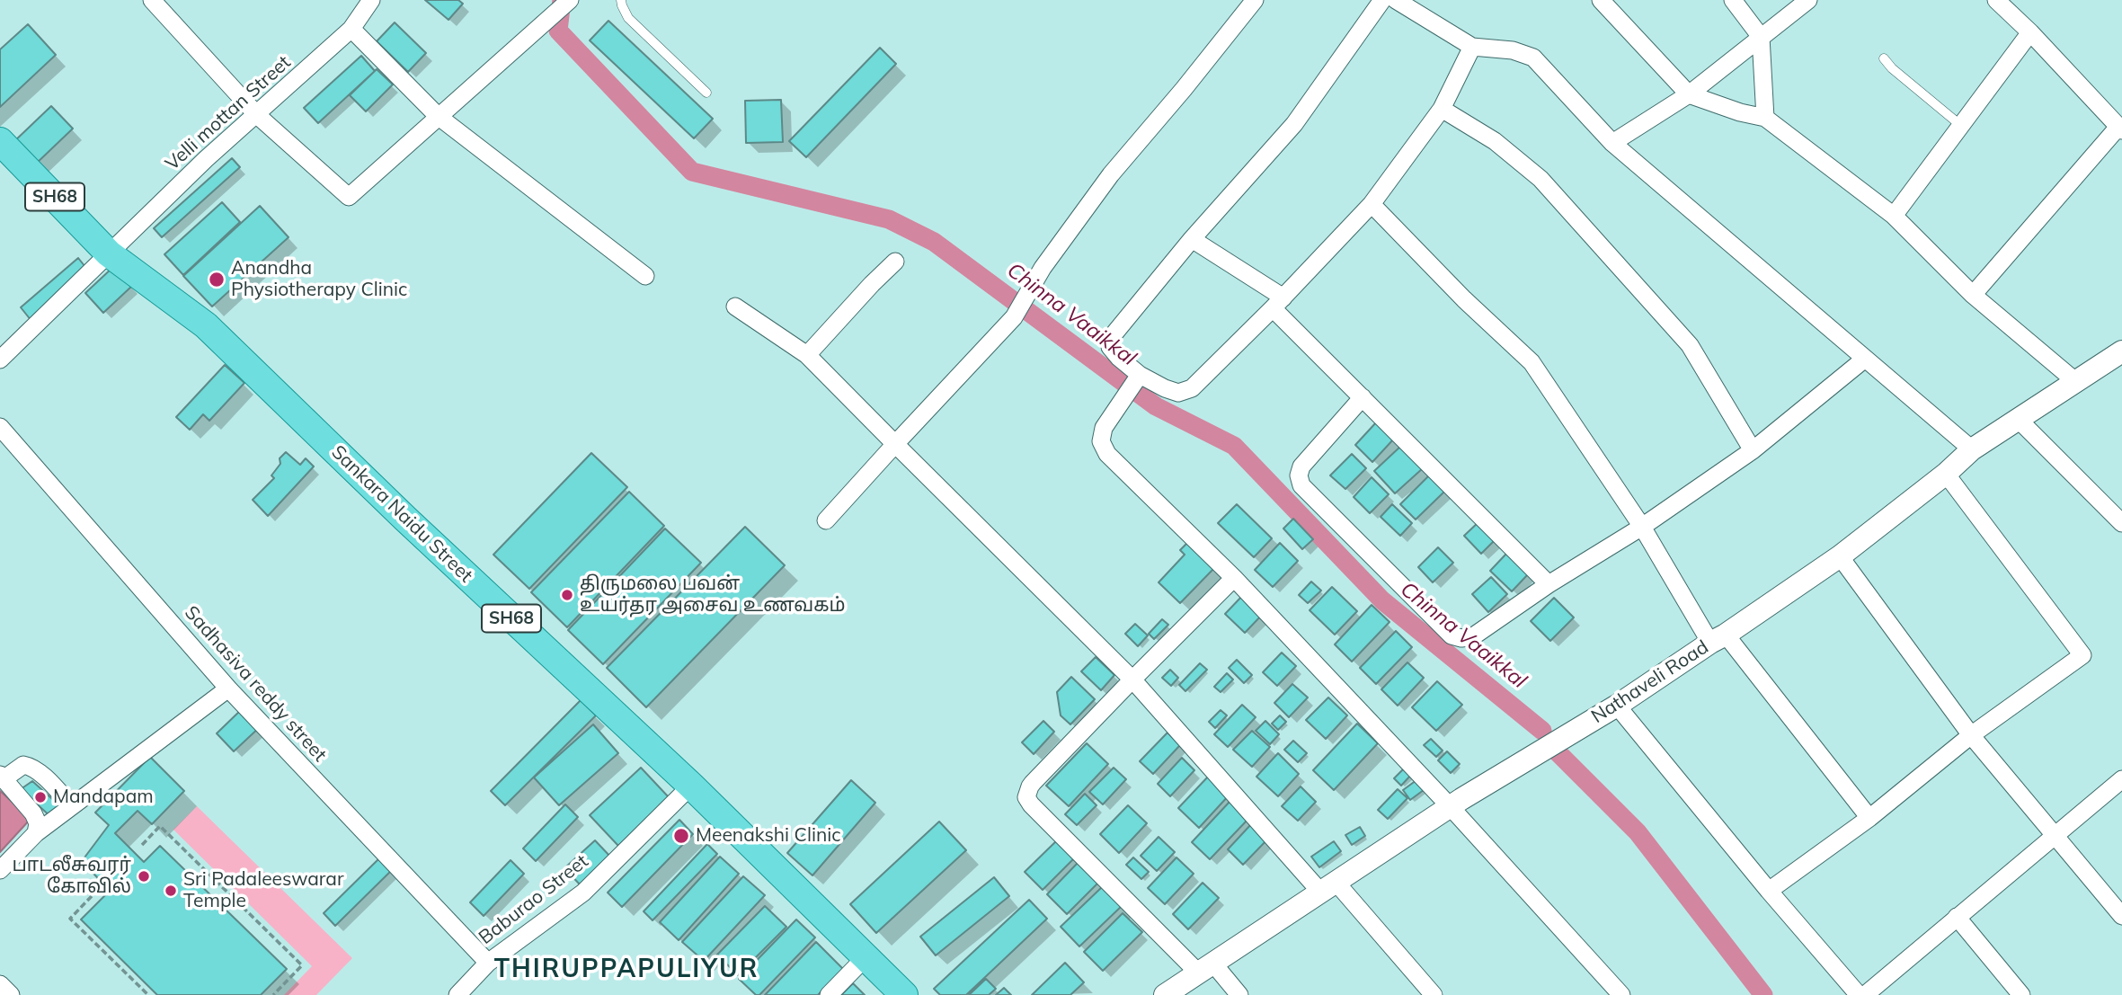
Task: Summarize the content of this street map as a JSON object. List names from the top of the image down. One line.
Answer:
{"streets":{"main road":["SH68","Sankara Naidu Street"],"street":["Velli mottan Street","Nathaveli Road","Sadhasiva reddy street","Baburao Street"]},"crossings":[["Velli mottan Street","SH68"],["Velli mottan Street","Sankara Naidu Street"],["SH68","Sankara Naidu Street"],["Sankara Naidu Street","Baburao Street"],["Sadhasiva reddy street","Baburao Street"]],"districts":["THIRUPPAPULIYUR"],"water":["Chinna Vaaikkal"],"places":["Anandha Physiotherapy Clinic","திருமலை பவன் உயர்தர அசைவ உணவகம்","Mandapam","Meenakshi Clinic","பாடலீசுவரர் கோவில்","Sri Padaleeswarar Temple"]}
